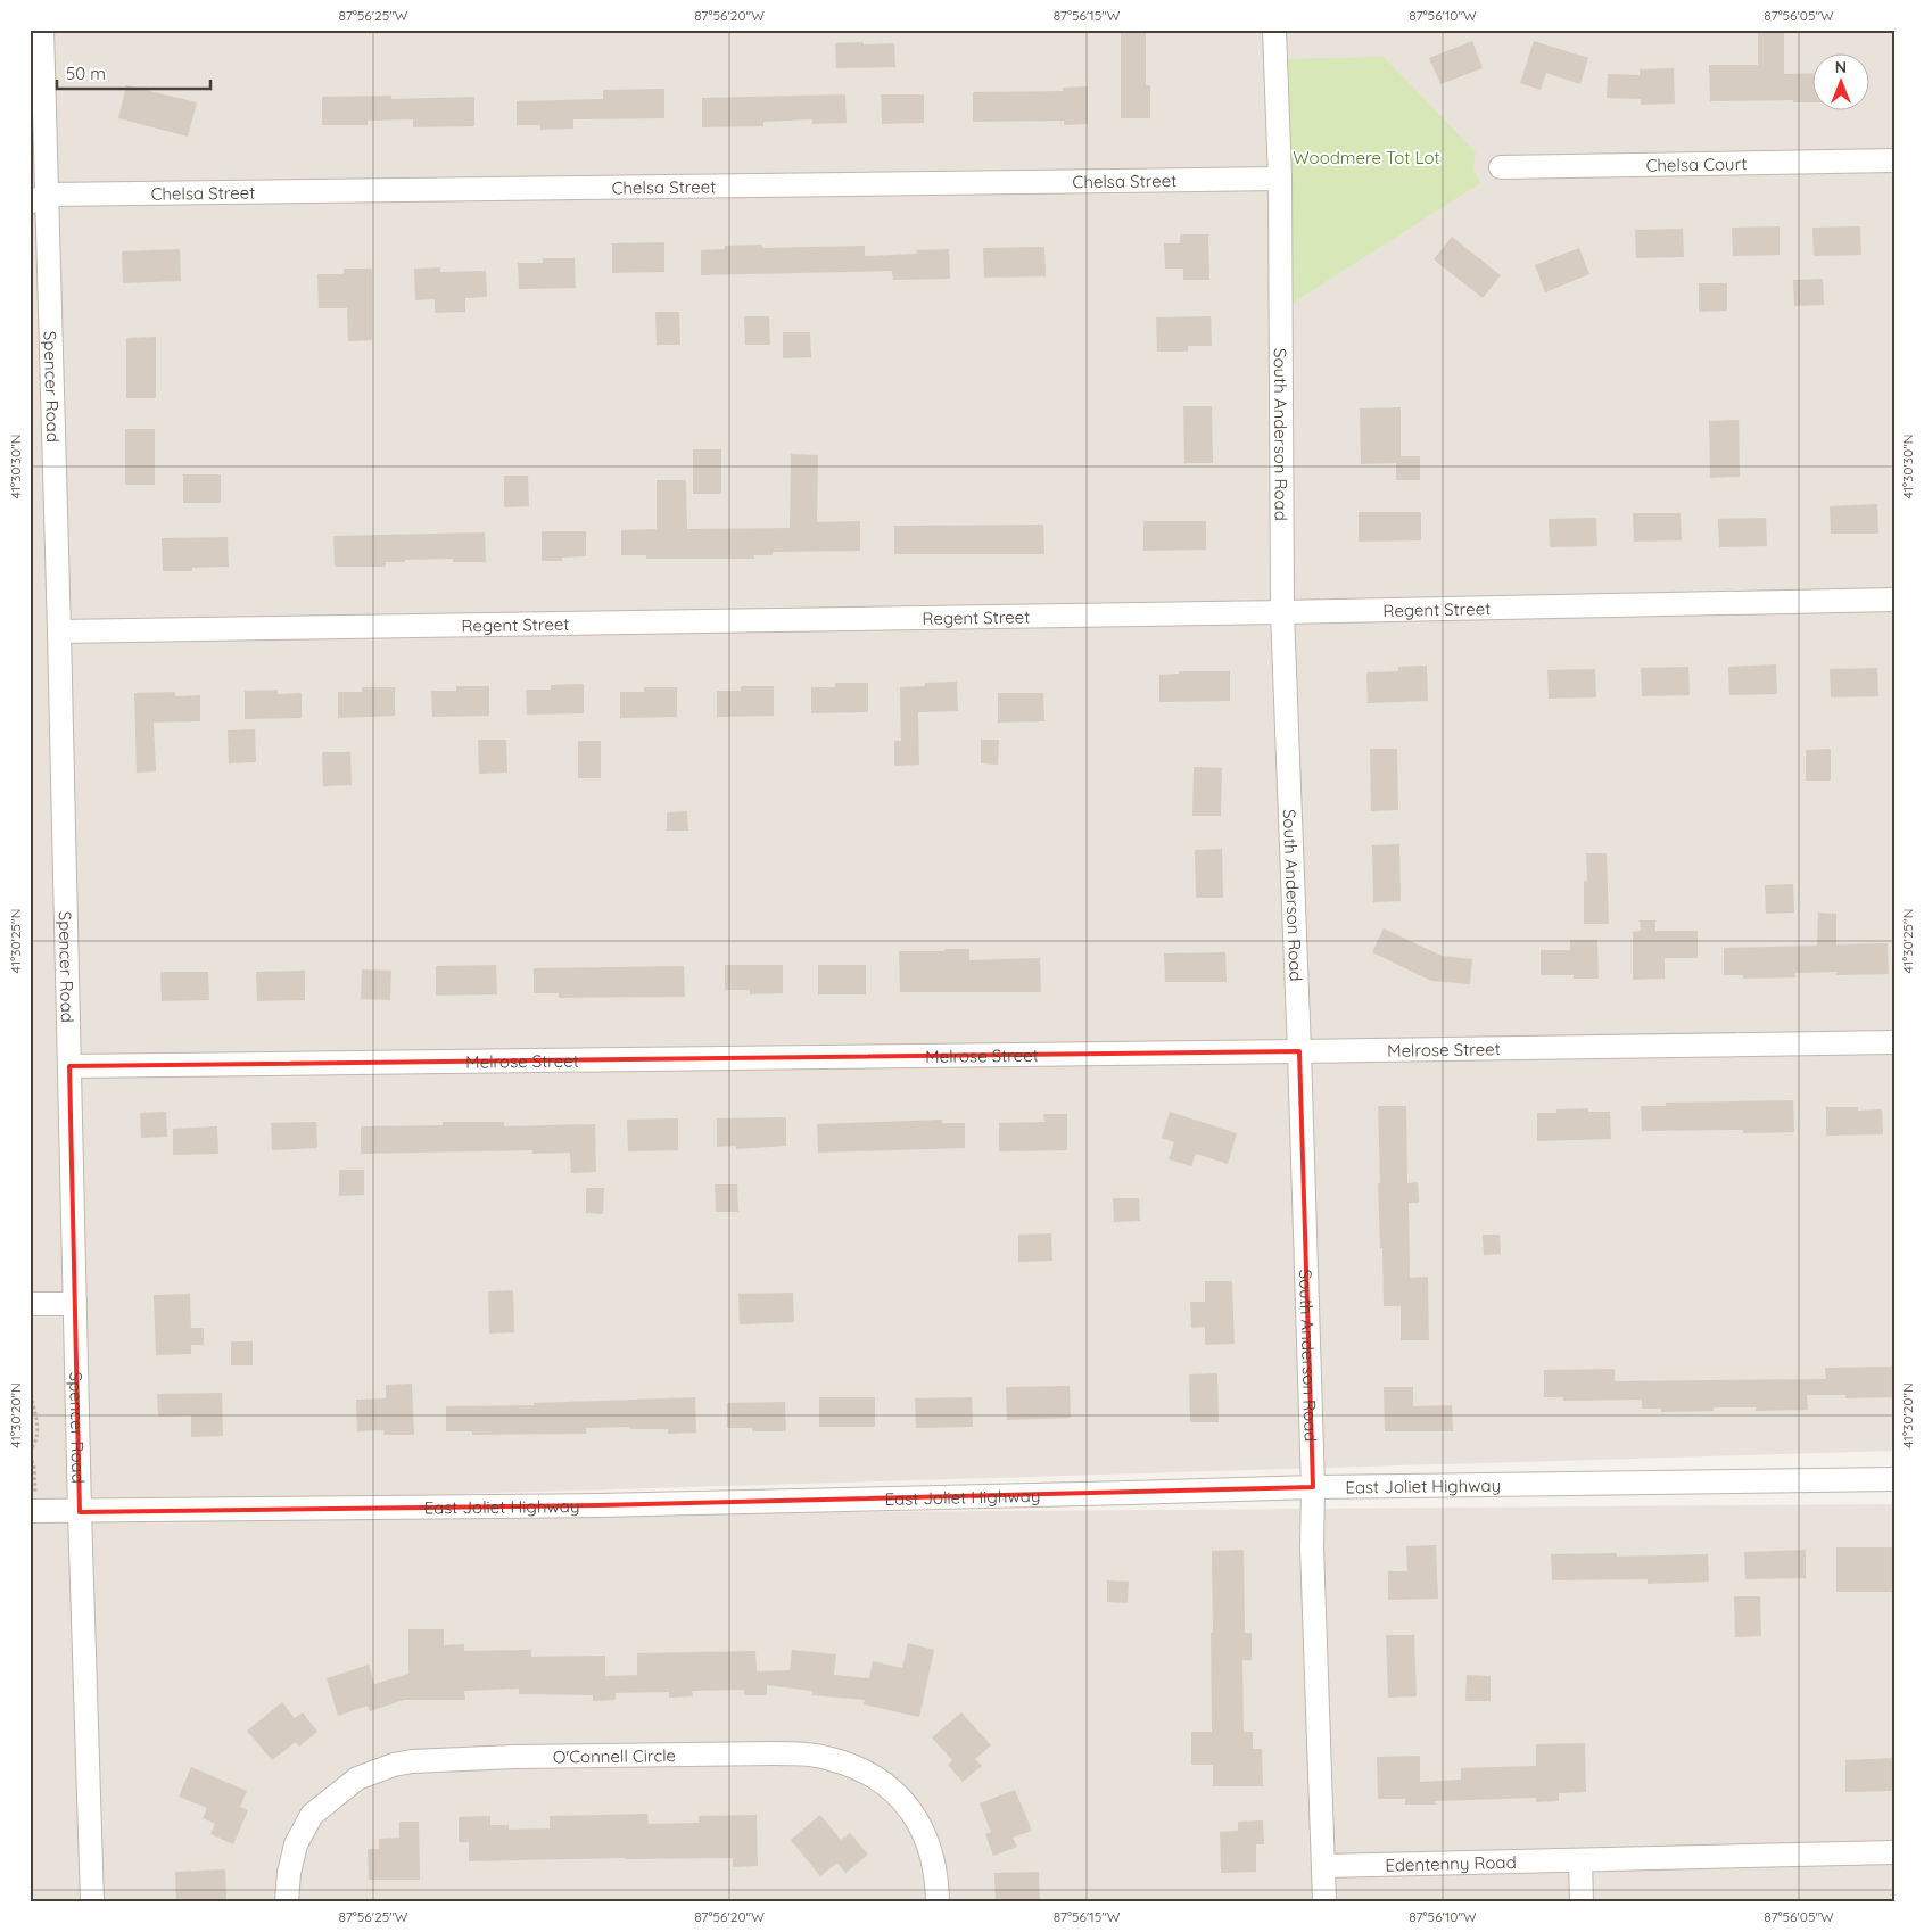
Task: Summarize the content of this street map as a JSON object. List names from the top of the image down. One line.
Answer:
{"streets":{"street":["Chelsa Court","Chelsa Street","Spencer Road","South Anderson Road","Regent Street","Melrose Street","East Joliet Highway","O'Connell Circle","Edentenny Road"]},"crossings":[["Chelsa Street","Spencer Road"],["Chelsa Street","South Anderson Road"],["Spencer Road","Regent Street"],["Spencer Road","Melrose Street"],["Spencer Road","East Joliet Highway"],["South Anderson Road","Regent Street"],["South Anderson Road","Melrose Street"],["South Anderson Road","East Joliet Highway"],["South Anderson Road","Edentenny Road"]],"parks":["Woodmere Tot Lot"],"scale_bar":"50 m","north":"top","coordinates":["87°56'25\"W","87°56'20\"W","87°56'15\"W","87°56'10\"W","87°56'05\"W","41°30'30\"N","41°30'25\"N","41°30'20\"N"]}
